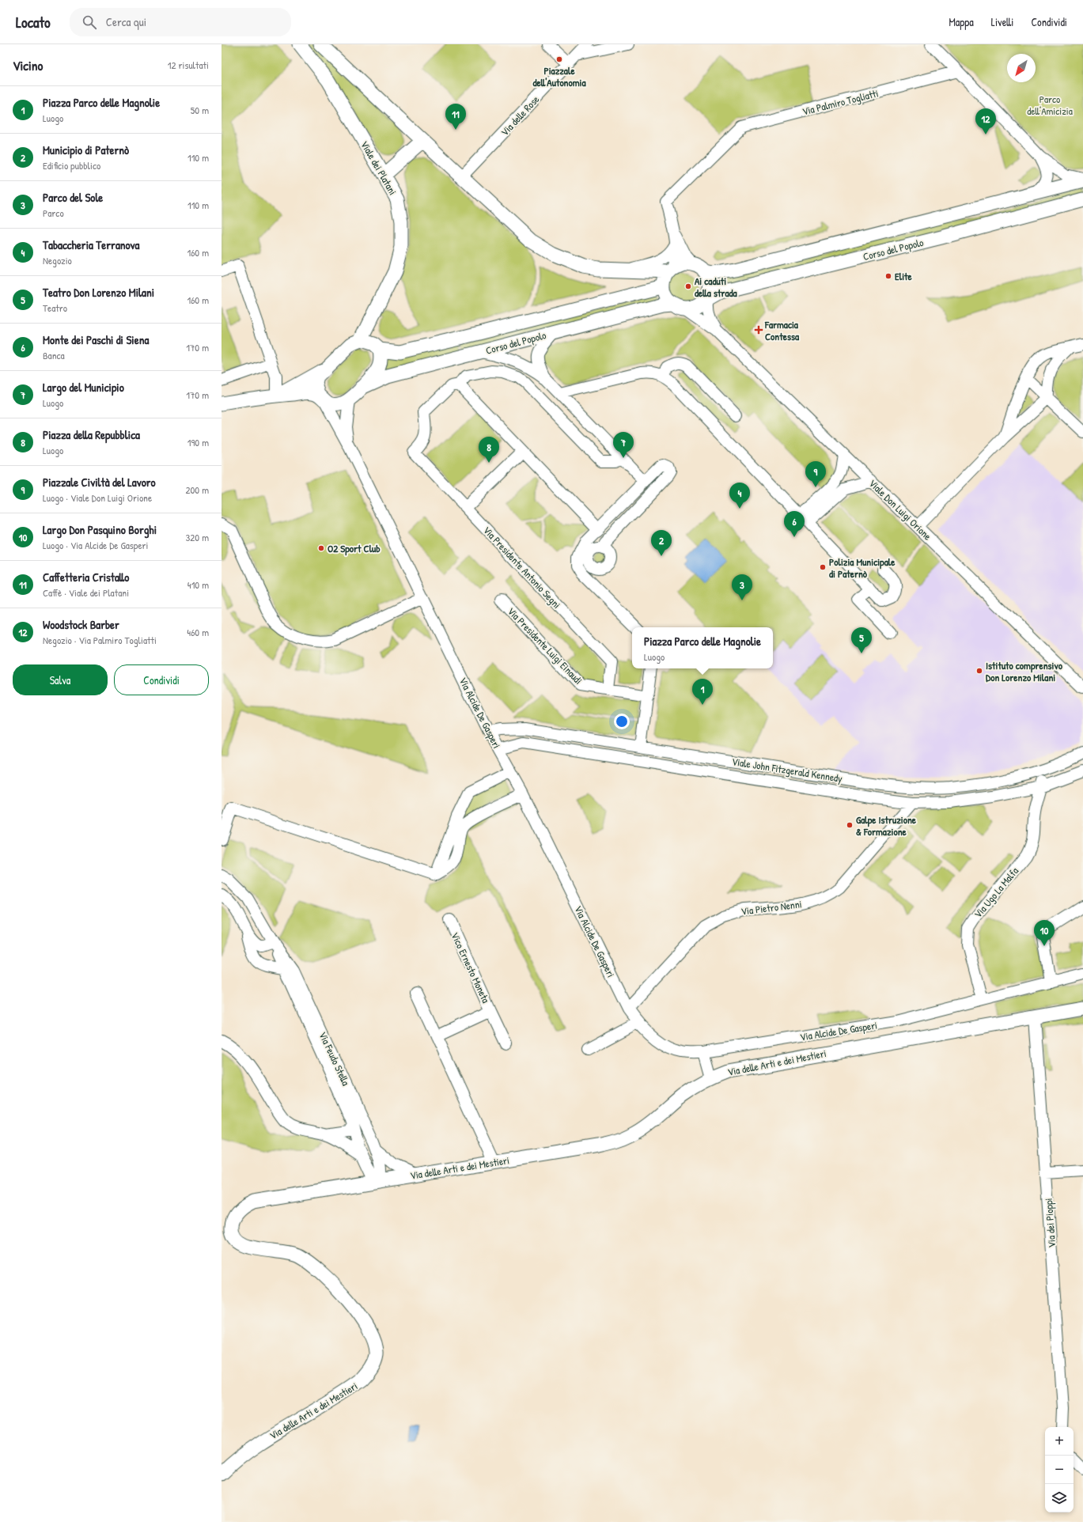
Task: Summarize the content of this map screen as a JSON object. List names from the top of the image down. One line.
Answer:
{"streets":{"street":["Via Palmiro Togliatti","Via delle Rose","Viale dei Platani","Corso del Popolo","Viale Don Luigi Orione","Via Presidente Antonio Segni","Via Presidente Luigi Einaudi","Via Alcide De Gasperi","Viale John Fitzgerald Kennedy","Via Ugo La Malfa","Via Pietro Nenni","Vico Ernesto Moneta","Via Feudo Stella","Via delle Arti e dei Mestieri","Via dei Pioppi"]},"crossings":[["Via Presidente Antonio Segni","Via Presidente Luigi Einaudi"],["Via Alcide De Gasperi","Viale John Fitzgerald Kennedy"],["Via Alcide De Gasperi","Via Ugo La Malfa"],["Via Alcide De Gasperi","Via Pietro Nenni"],["Viale John Fitzgerald Kennedy","Via Ugo La Malfa"],["Viale John Fitzgerald Kennedy","Via Pietro Nenni"],["Via Feudo Stella","Via delle Arti e dei Mestieri"],["Via delle Arti e dei Mestieri","Via dei Pioppi"]],"parks":["Parco dell'Amicizia"],"places":{"other":["Piazzale dell'Autonomia","Elite","Ai caduti della strada","O2 Sport Club","Polizia Municipale di Paternò","Istituto comprensivo Don Lorenzo Milani","Galpe Istruzione & Formazione"],"health":["Farmacia Contessa"]},"north":"bottom left","page":{"header":"Locato","search":"Cerca qui","nav":["Mappa","Livelli","Condividi"],"heading":["Vicino","12 risultati"],"list":[{"mark":"1","name":"Piazza Parco delle Magnolie","note":"Luogo","value":"50 m"},{"mark":"2","name":"Municipio di Paternò","note":"Edificio pubblico","value":"110 m"},{"mark":"3","name":"Parco del Sole","note":"Parco","value":"110 m"},{"mark":"4","name":"Tabaccheria Terranova","note":"Negozio","value":"160 m"},{"mark":"5","name":"Teatro Don Lorenzo Milani","note":"Teatro","value":"160 m"},{"mark":"6","name":"Monte dei Paschi di Siena","note":"Banca","value":"170 m"},{"mark":"7","name":"Largo del Municipio","note":"Luogo","value":"170 m"},{"mark":"8","name":"Piazza della Repubblica","note":"Luogo","value":"190 m"},{"mark":"9","name":"Piazzale Civiltà del Lavoro","note":"Luogo · Viale Don Luigi Orione","value":"200 m"},{"mark":"10","name":"Largo Don Pasquino Borghi","note":"Luogo · Via Alcide De Gasperi","value":"320 m"},{"mark":"11","name":"Caffetteria Cristallo","note":"Caffè · Viale dei Platani","value":"410 m"},{"mark":"12","name":"Woodstock Barber","note":"Negozio · Via Palmiro Togliatti","value":"460 m"}],"pins":["11","12","7","8","9","4","6","2","3","5","1","10"],"popup":["Piazza Parco delle Magnolie","Luogo"],"buttons":["Salva","Condividi"],"map_buttons":["+","−"]}}
